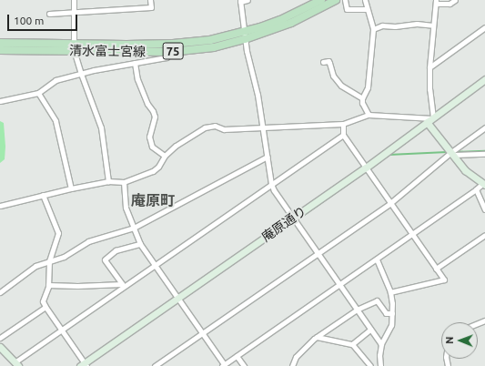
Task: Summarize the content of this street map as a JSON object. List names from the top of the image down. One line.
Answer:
{"streets":{"main road":["清水富士宮線","75"],"street":["庵原通り"]},"districts":["庵原町"],"scale_bar":"100 m","north":"left"}
